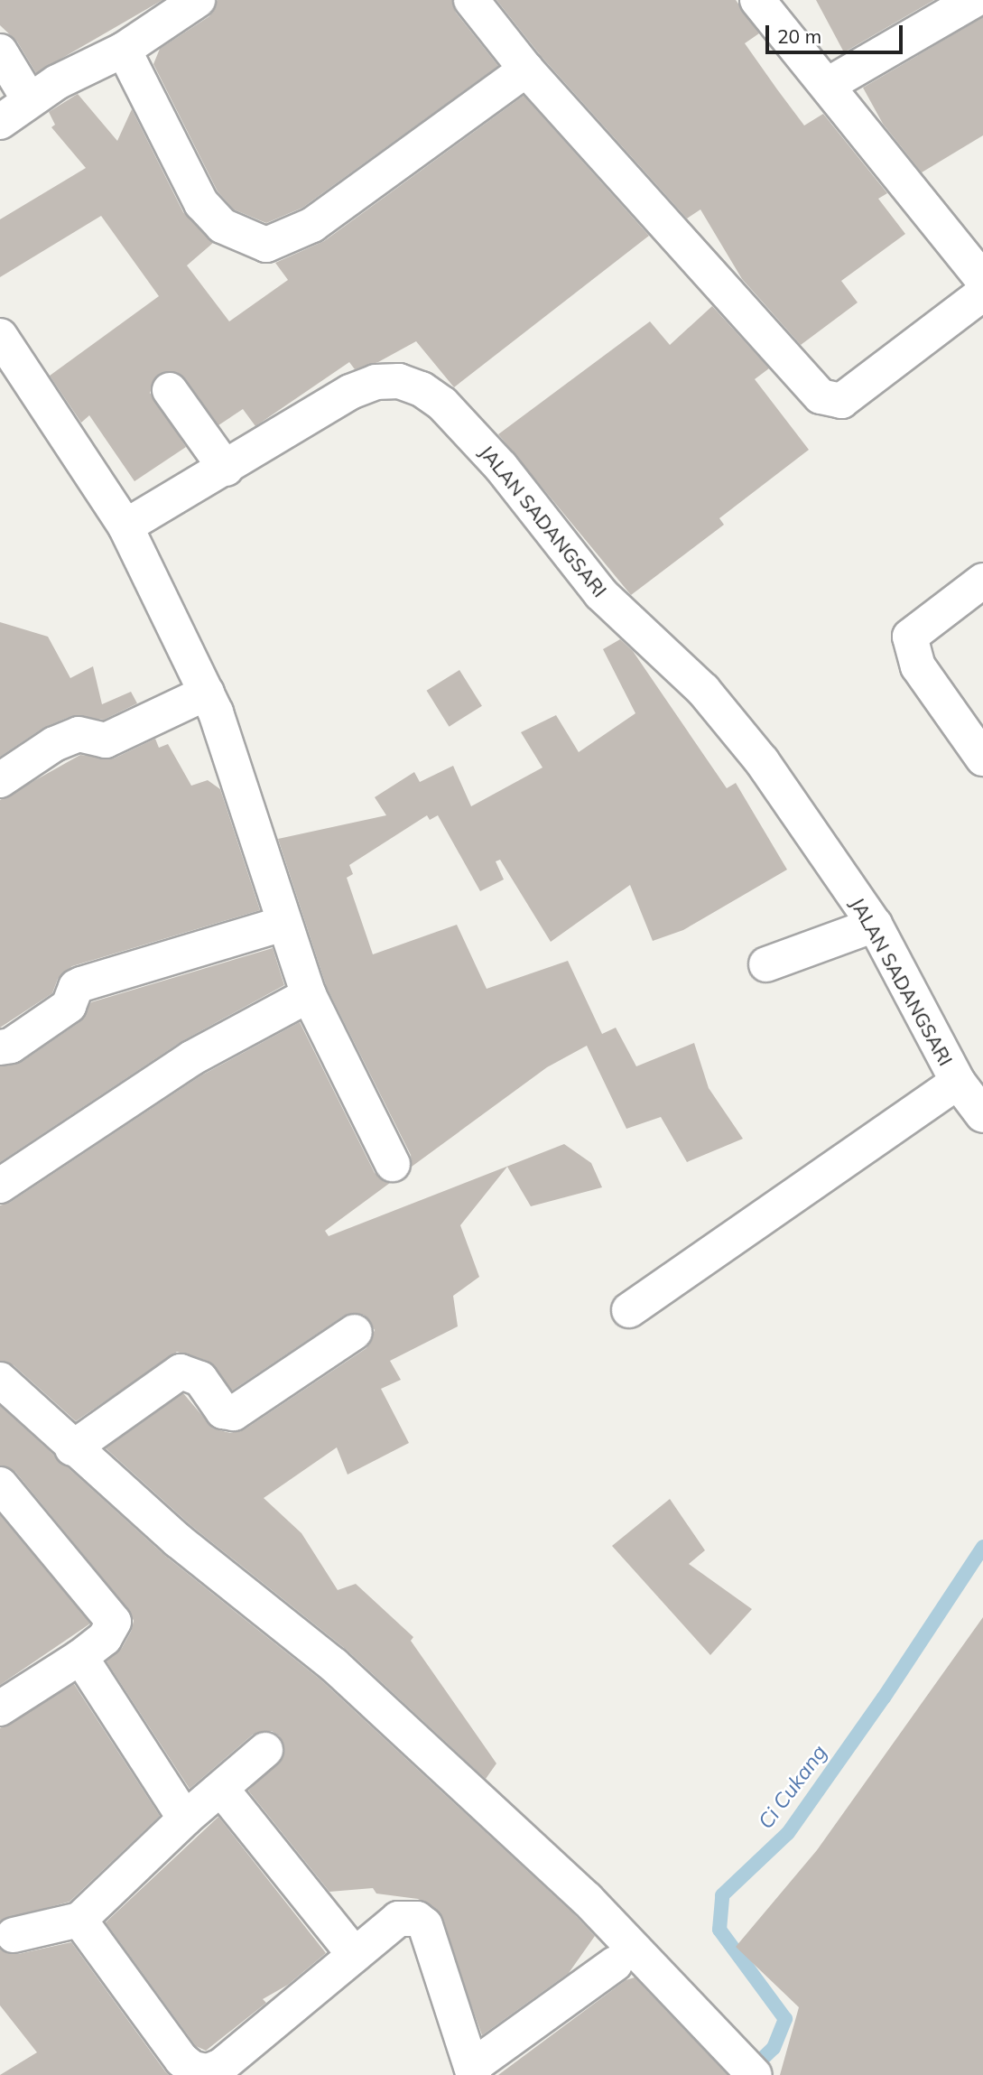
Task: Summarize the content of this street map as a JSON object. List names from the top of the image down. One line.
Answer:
{"streets":{"street":["JALAN SADANGSARI"]},"water":["Ci Cukang"],"scale_bar":"20 m"}
